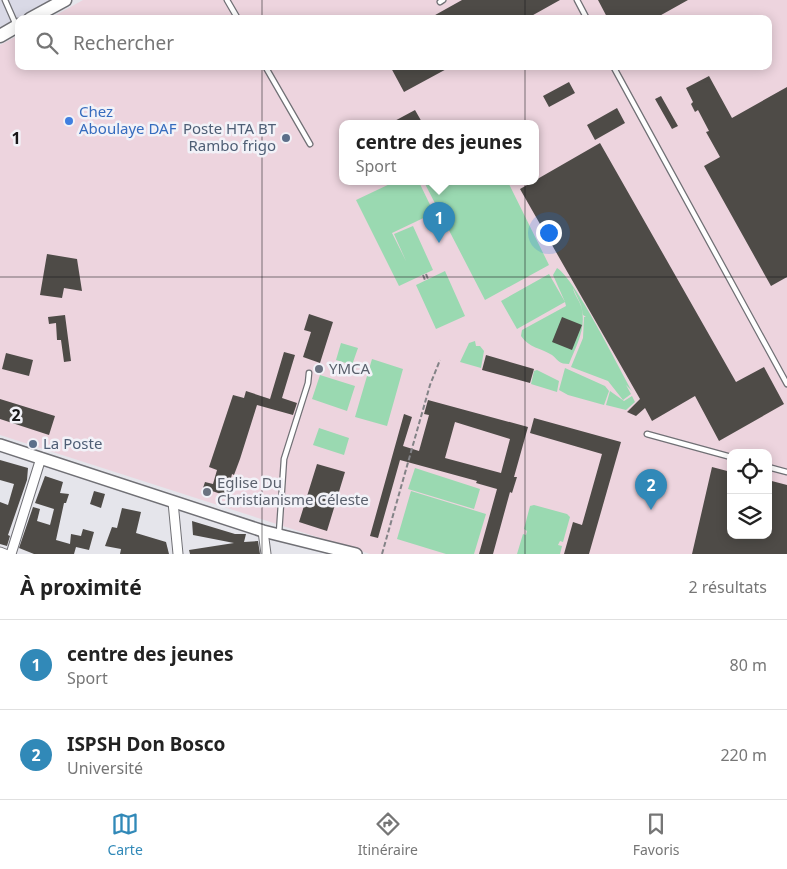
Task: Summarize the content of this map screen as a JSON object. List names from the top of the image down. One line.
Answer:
{"places":["Chez Aboulaye DAF","Poste HTA BT Rambo frigo","YMCA","La Poste","Eglise Du Christianisme Céleste"],"page":{"search":"Rechercher","popup":["centre des jeunes","Sport"],"pins":["1","2"],"heading":["À proximité","2 résultats"],"list":[{"mark":"1","name":"centre des jeunes","note":"Sport","value":"80 m"},{"mark":"2","name":"ISPSH Don Bosco","note":"Université","value":"220 m"}],"nav":["Carte","Itinéraire","Favoris"]},"grid":{"rows":["1","2"]}}
